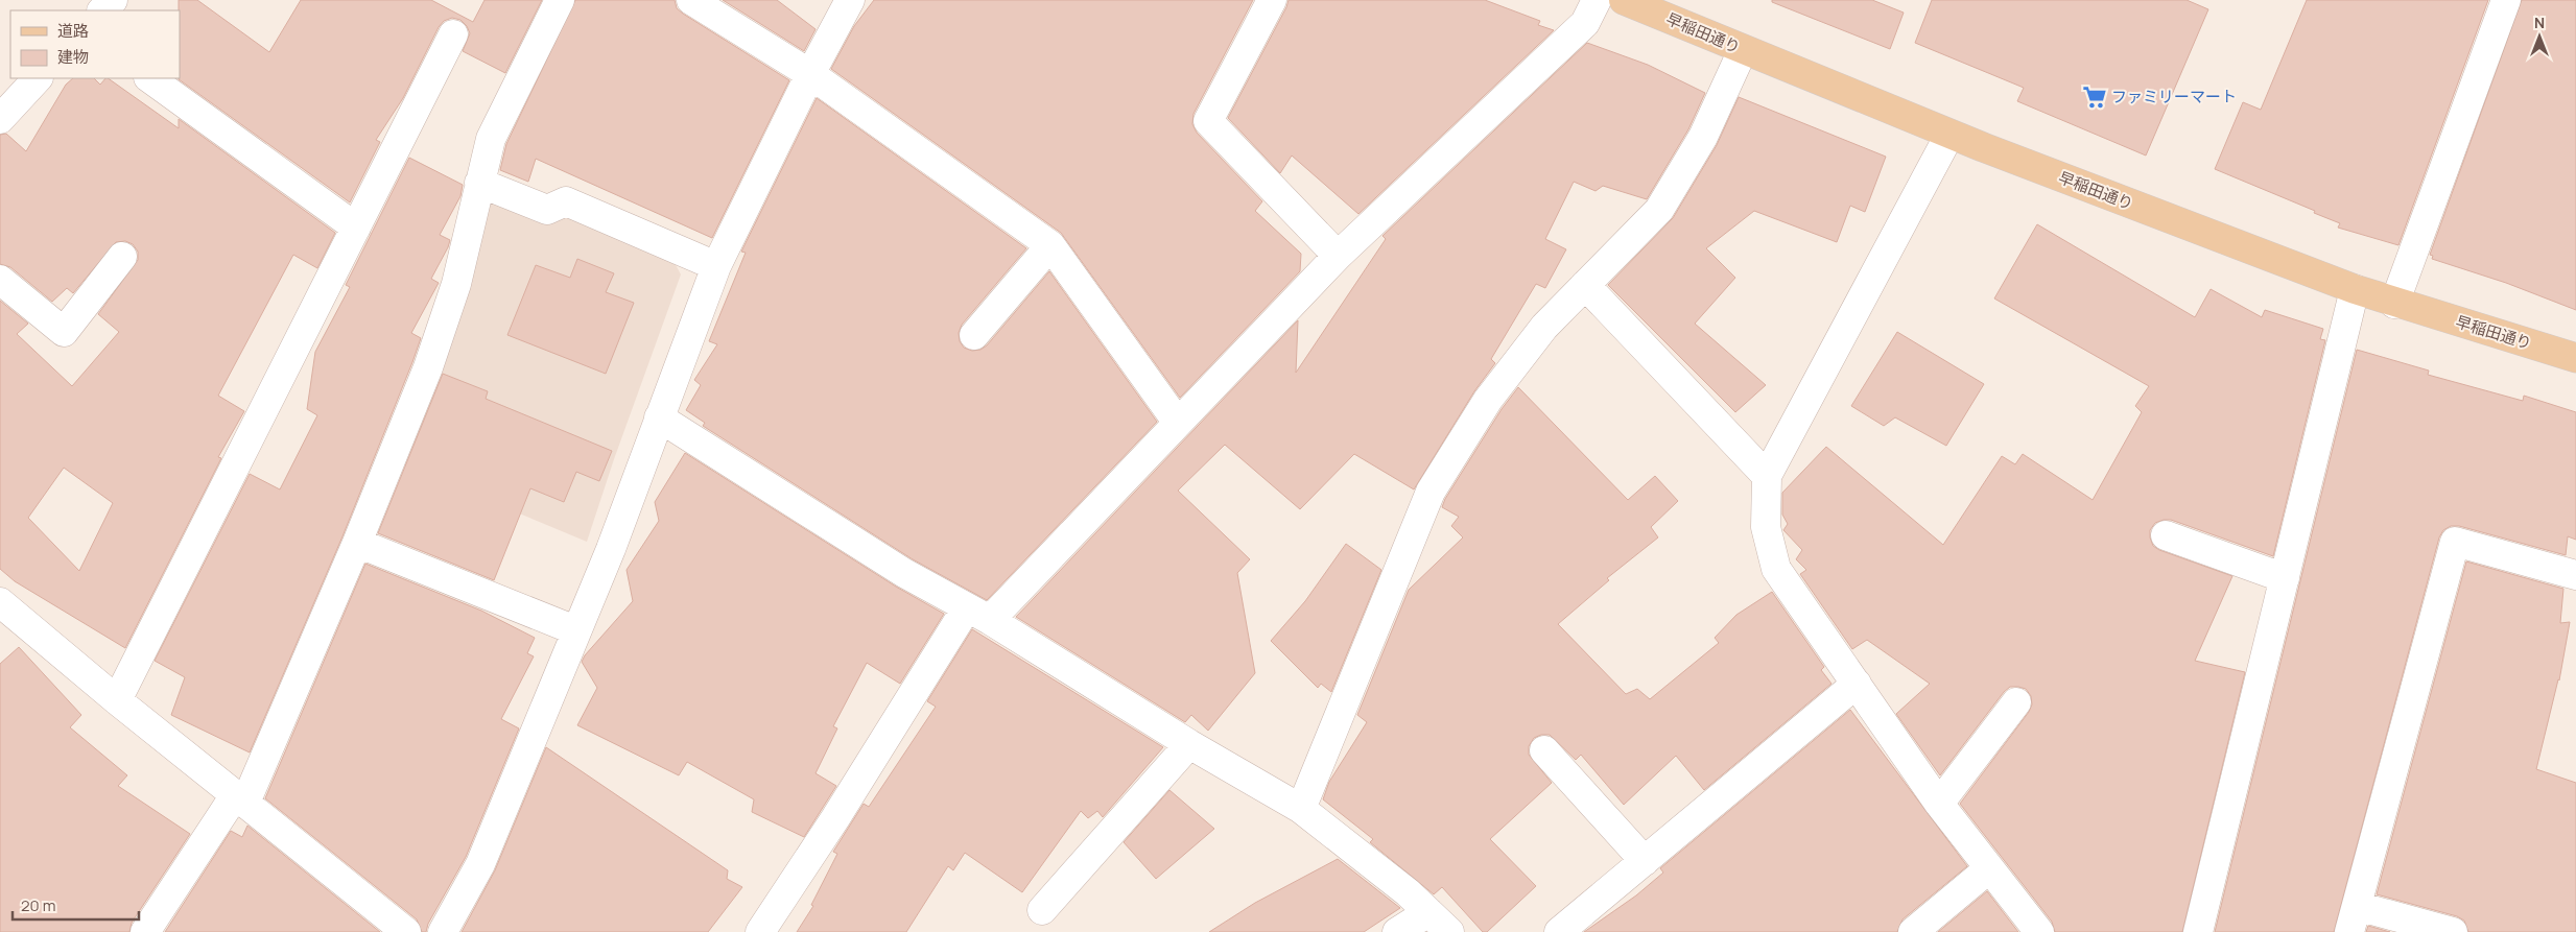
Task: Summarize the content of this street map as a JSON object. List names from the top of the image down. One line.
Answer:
{"streets":{"main road":["早稲田通り"]},"places":{"supermarket":["ファミリーマート"]},"legend":["道路","建物"],"scale_bar":"20 m","north":"top"}
